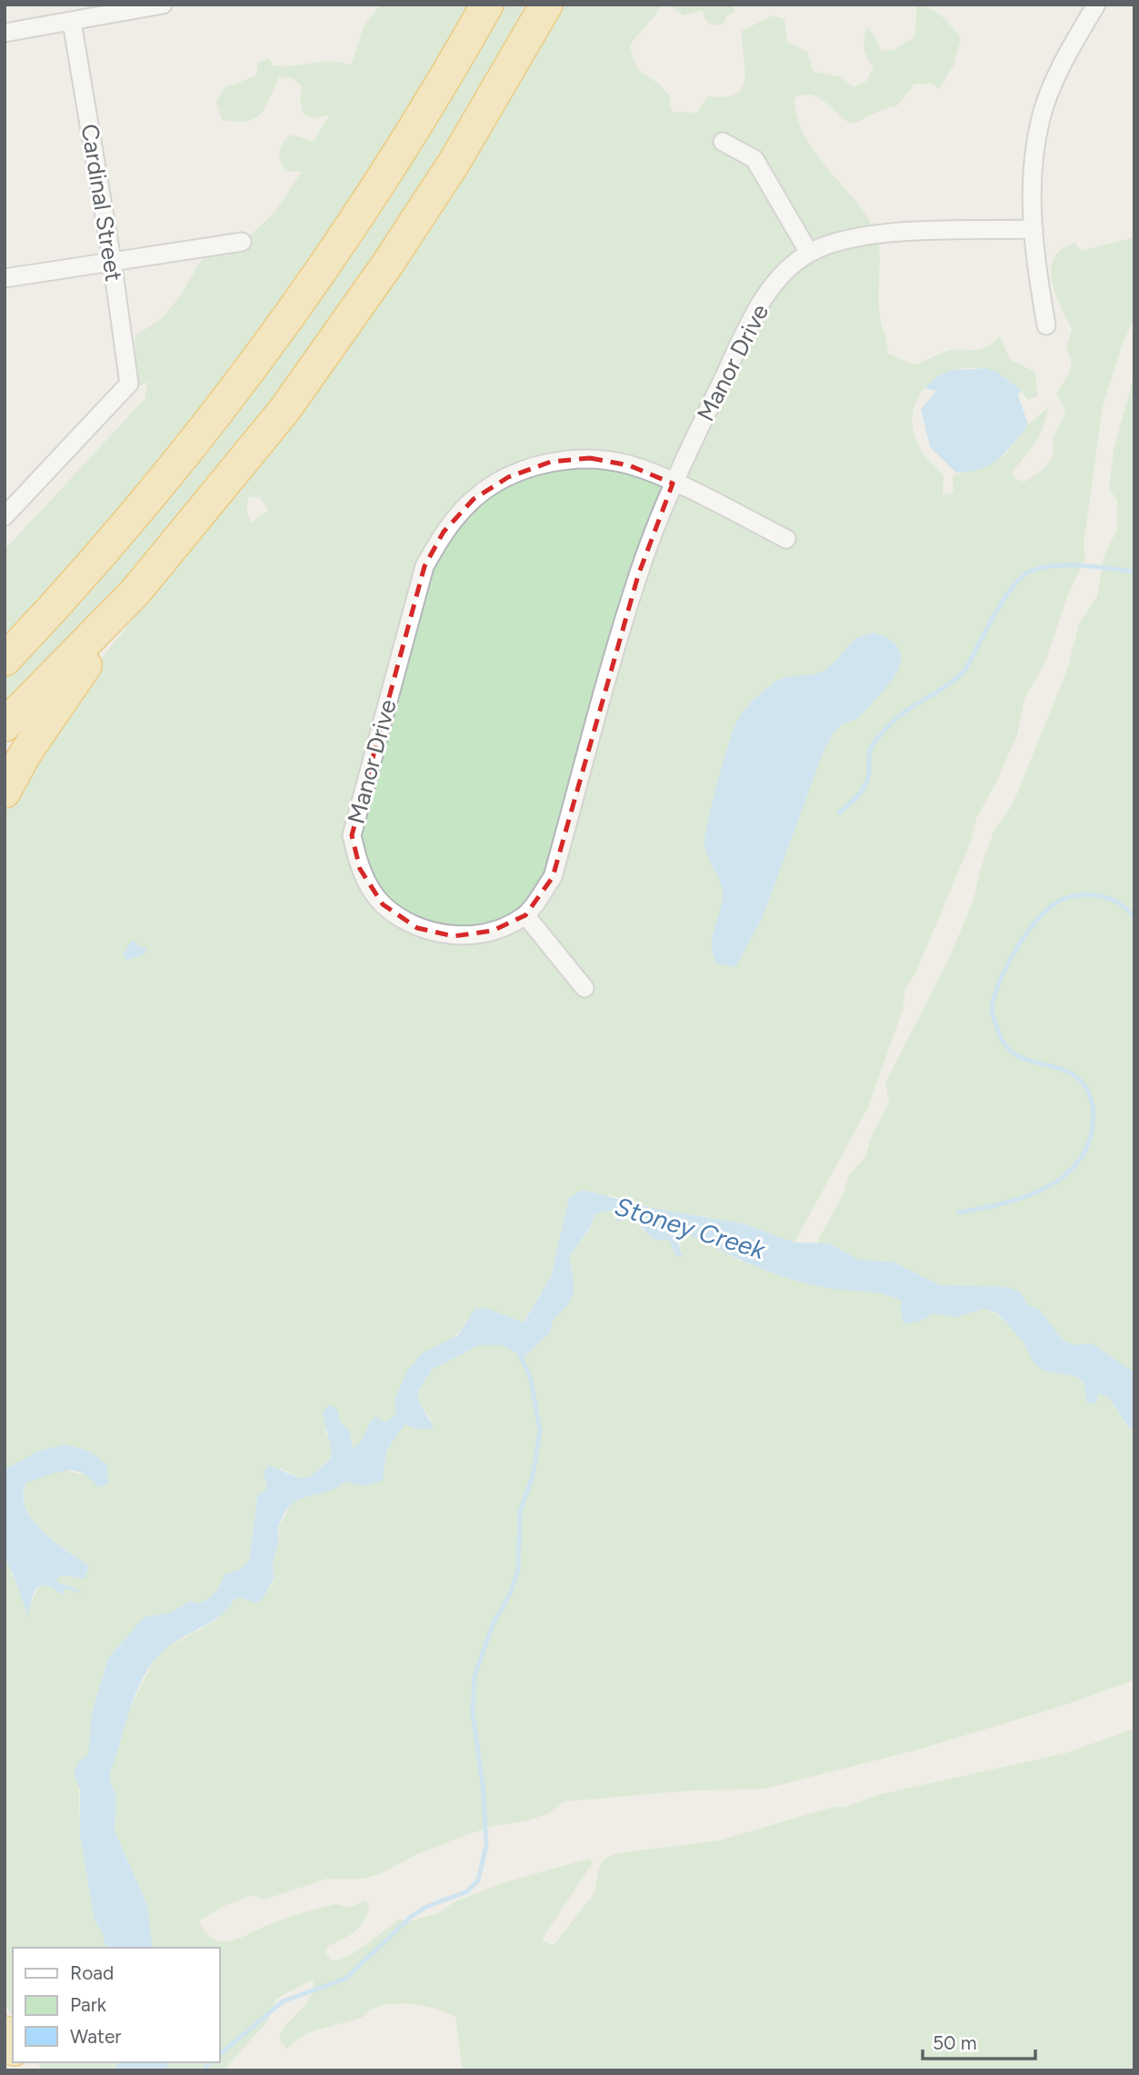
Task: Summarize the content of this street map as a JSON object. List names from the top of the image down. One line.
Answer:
{"streets":{"street":["Cardinal Street","Manor Drive"]},"water":["Stoney Creek"],"legend":["Road","Park","Water"],"scale_bar":"50 m"}
